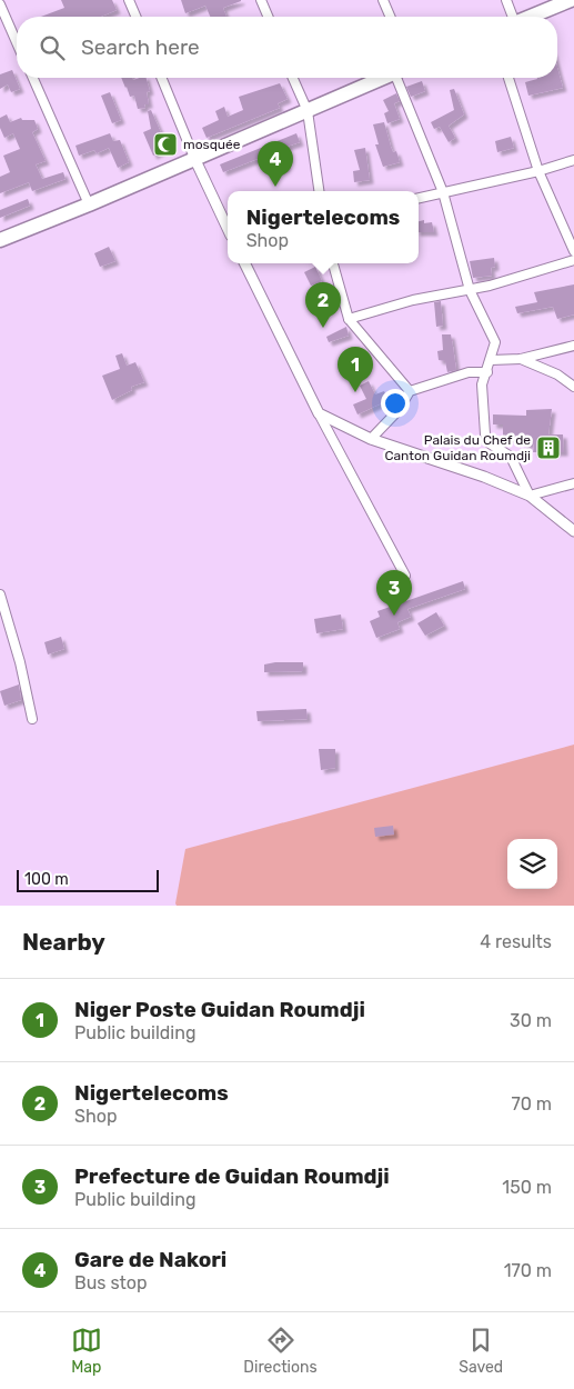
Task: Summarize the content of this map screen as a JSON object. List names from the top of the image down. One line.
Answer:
{"places":{"mosque":["mosquée"],"building":["Palais du Chef de Canton Guidan Roumdji"]},"scale_bar":"100 m","page":{"search":"Search here","pins":["4","2","1","3"],"popup":["Nigertelecoms","Shop"],"scale":"100 m","heading":["Nearby","4 results"],"list":[{"mark":"1","name":"Niger Poste Guidan Roumdji","note":"Public building","value":"30 m"},{"mark":"2","name":"Nigertelecoms","note":"Shop","value":"70 m"},{"mark":"3","name":"Prefecture de Guidan Roumdji","note":"Public building","value":"150 m"},{"mark":"4","name":"Gare de Nakori","note":"Bus stop","value":"170 m"}],"nav":["Map","Directions","Saved"]}}
